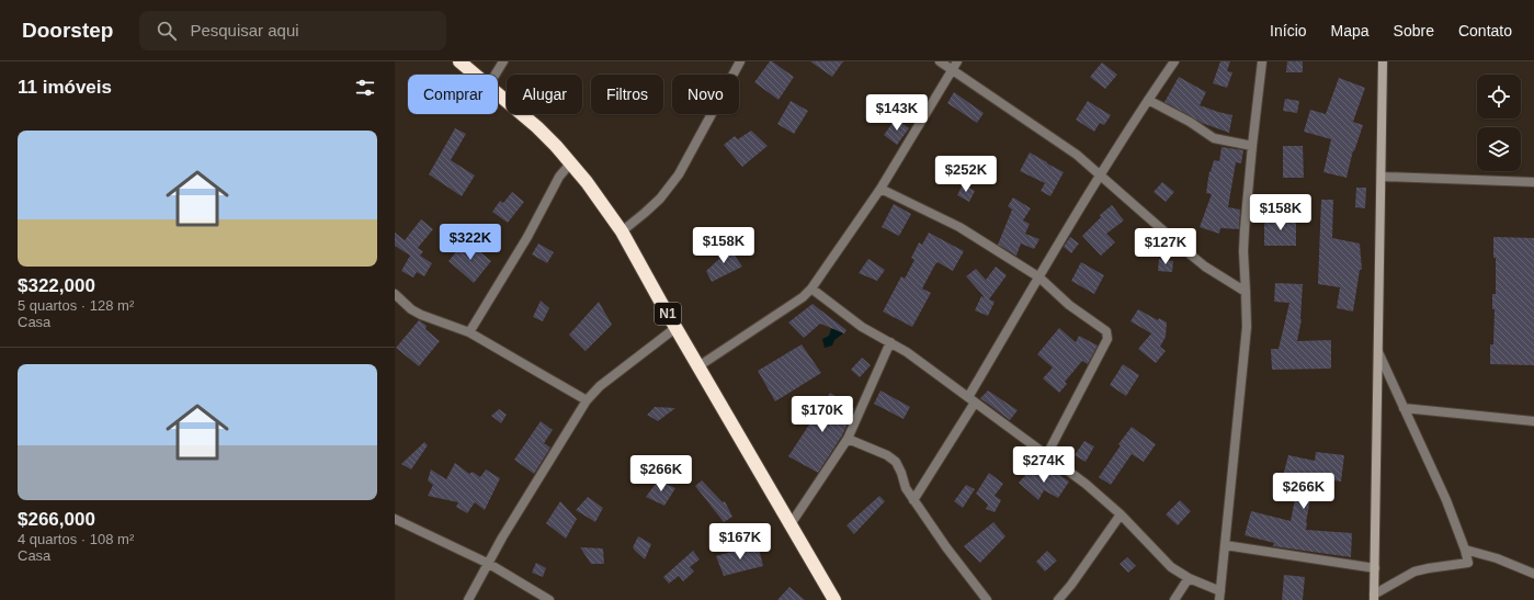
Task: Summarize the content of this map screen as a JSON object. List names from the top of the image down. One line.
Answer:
{"streets":{"highway":["N1"]},"page":{"header":"Doorstep","search":"Pesquisar aqui","nav":["Início","Mapa","Sobre","Contato"],"heading":"11 imóveis","chip":["Comprar","Alugar","Filtros","Novo"],"price":["$143K","$252K","$158K","$322K","$158K","$127K","$170K","$274K","$266K","$266K","$167K"],"list":[{"name":"$322,000","note":"5 quartos · 128 m² · Casa"},{"name":"$266,000","note":"4 quartos · 108 m² · Casa"}]}}
